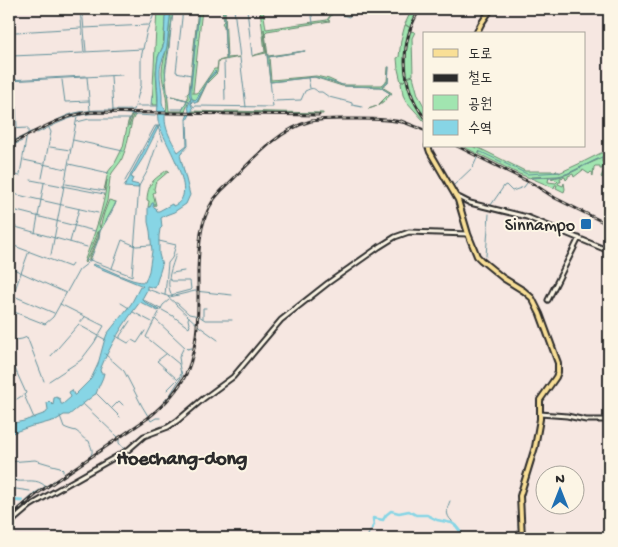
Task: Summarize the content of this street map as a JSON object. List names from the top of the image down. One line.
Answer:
{"districts":["Hoechang-dong"],"places":{"transit":["Sinnampo"]},"legend":["도로","철도","공원","수역"],"north":"top"}
